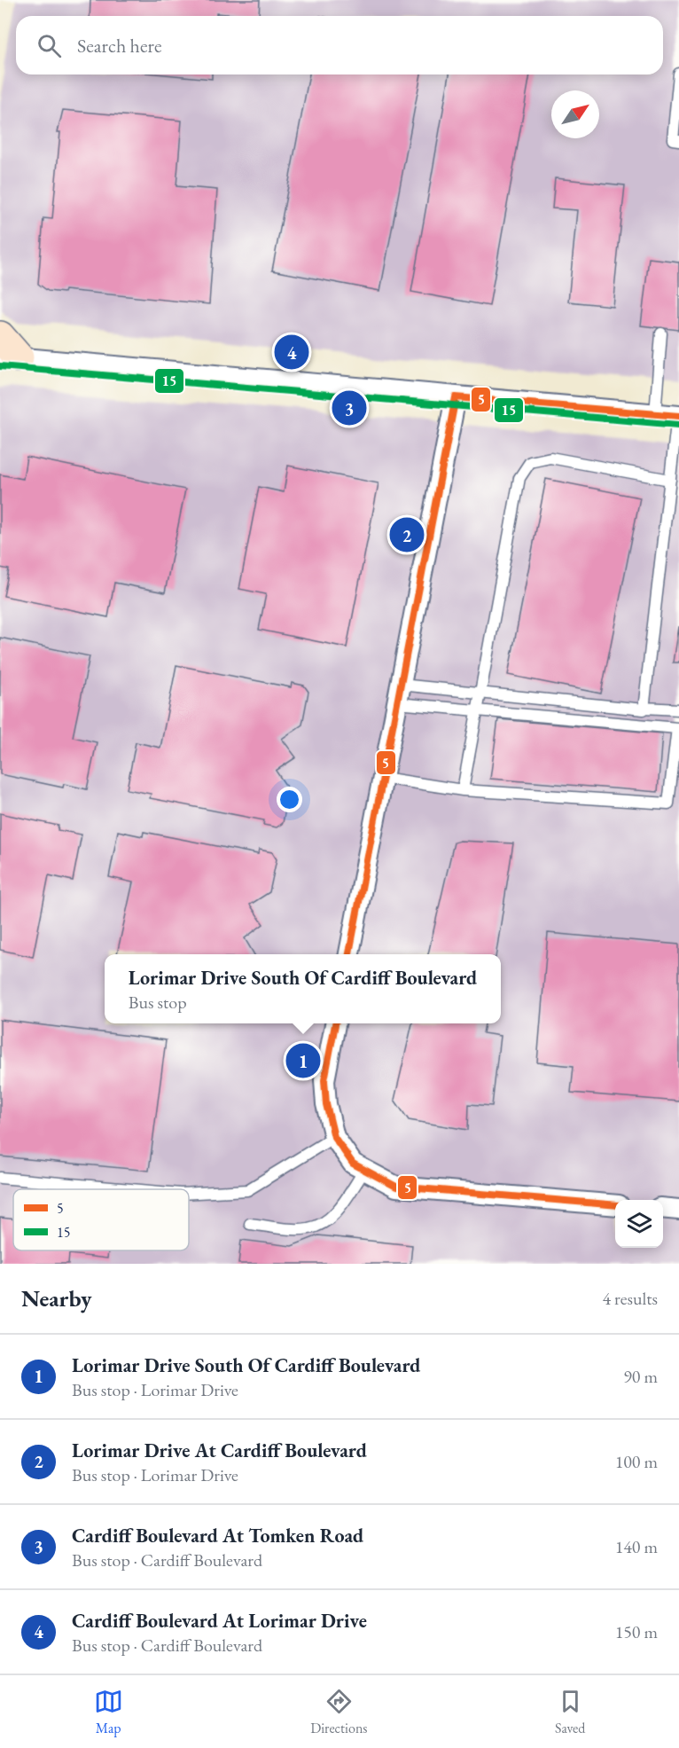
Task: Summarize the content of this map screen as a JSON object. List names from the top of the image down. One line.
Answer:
{"lines":["transit line 15","transit line 5"],"legend":["5","15"],"north":"top right","page":{"search":"Search here","pins":["4","3","2","1"],"popup":["Lorimar Drive South Of Cardiff Boulevard","Bus stop"],"heading":["Nearby","4 results"],"list":[{"mark":"1","name":"Lorimar Drive South Of Cardiff Boulevard","note":"Bus stop · Lorimar Drive","value":"90 m"},{"mark":"2","name":"Lorimar Drive At Cardiff Boulevard","note":"Bus stop · Lorimar Drive","value":"100 m"},{"mark":"3","name":"Cardiff Boulevard At Tomken Road","note":"Bus stop · Cardiff Boulevard","value":"140 m"},{"mark":"4","name":"Cardiff Boulevard At Lorimar Drive","note":"Bus stop · Cardiff Boulevard","value":"150 m"}],"nav":["Map","Directions","Saved"]}}
